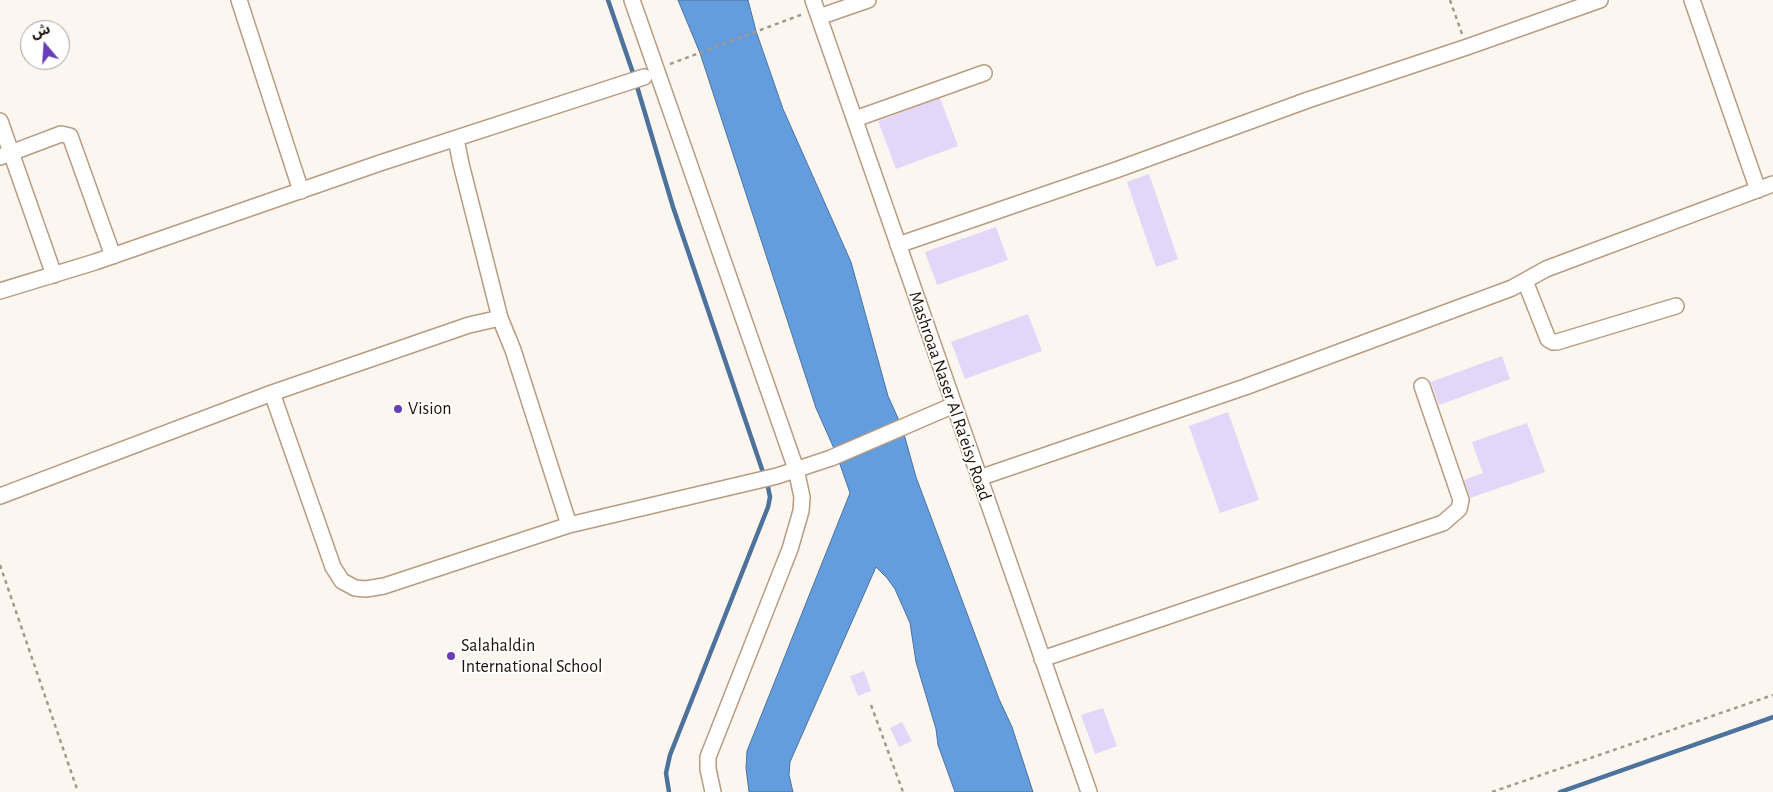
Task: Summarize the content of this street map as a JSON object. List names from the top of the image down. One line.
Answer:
{"streets":{"street":["Mashroaa Naser Al Ra'eisy Road"]},"places":["Vision","Salahaldin International School"],"north":"top"}
